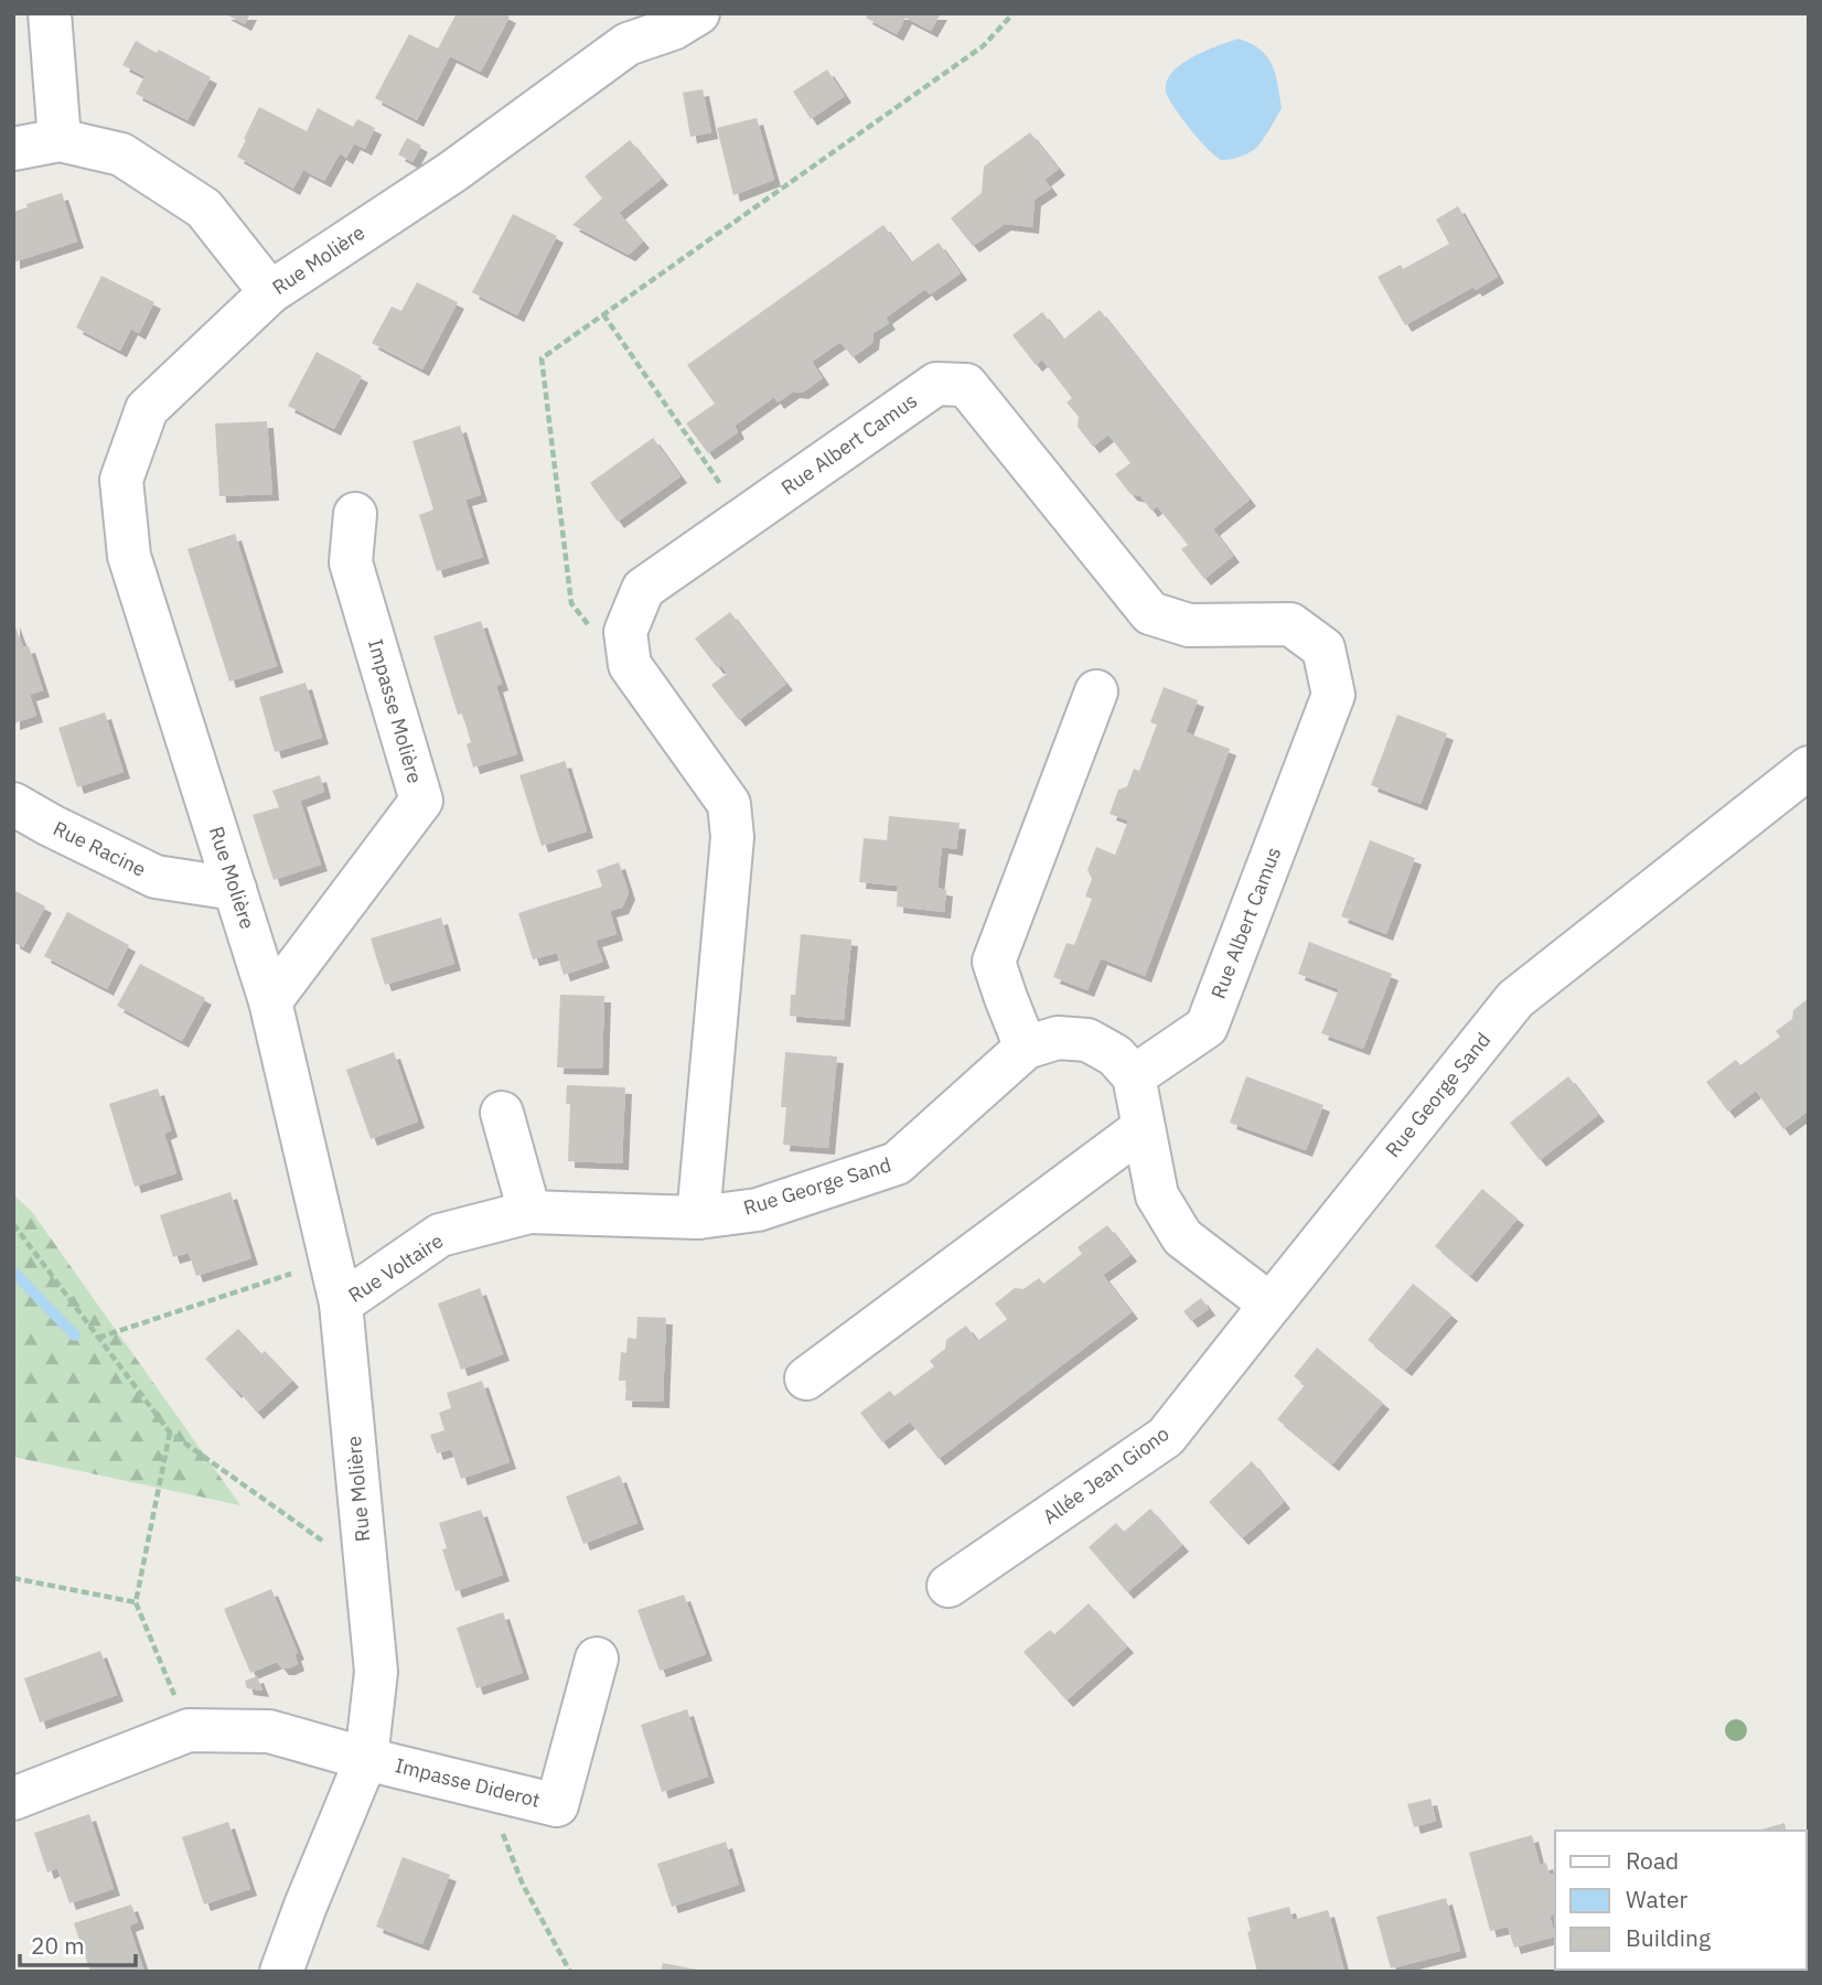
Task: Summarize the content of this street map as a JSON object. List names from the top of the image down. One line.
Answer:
{"streets":{"street":["Rue Molière","Rue Albert Camus","Impasse Molière","Rue Racine","Rue George Sand","Rue Voltaire","Allée Jean Giono","Impasse Diderot"]},"crossings":[["Rue Molière","Impasse Molière"],["Rue Molière","Rue Racine"],["Rue Molière","Rue Voltaire"],["Rue Molière","Impasse Diderot"],["Rue Albert Camus","Rue George Sand"],["Rue George Sand","Rue Voltaire"],["Rue George Sand","Allée Jean Giono"]],"legend":["Road","Water","Building"],"scale_bar":"20 m"}
